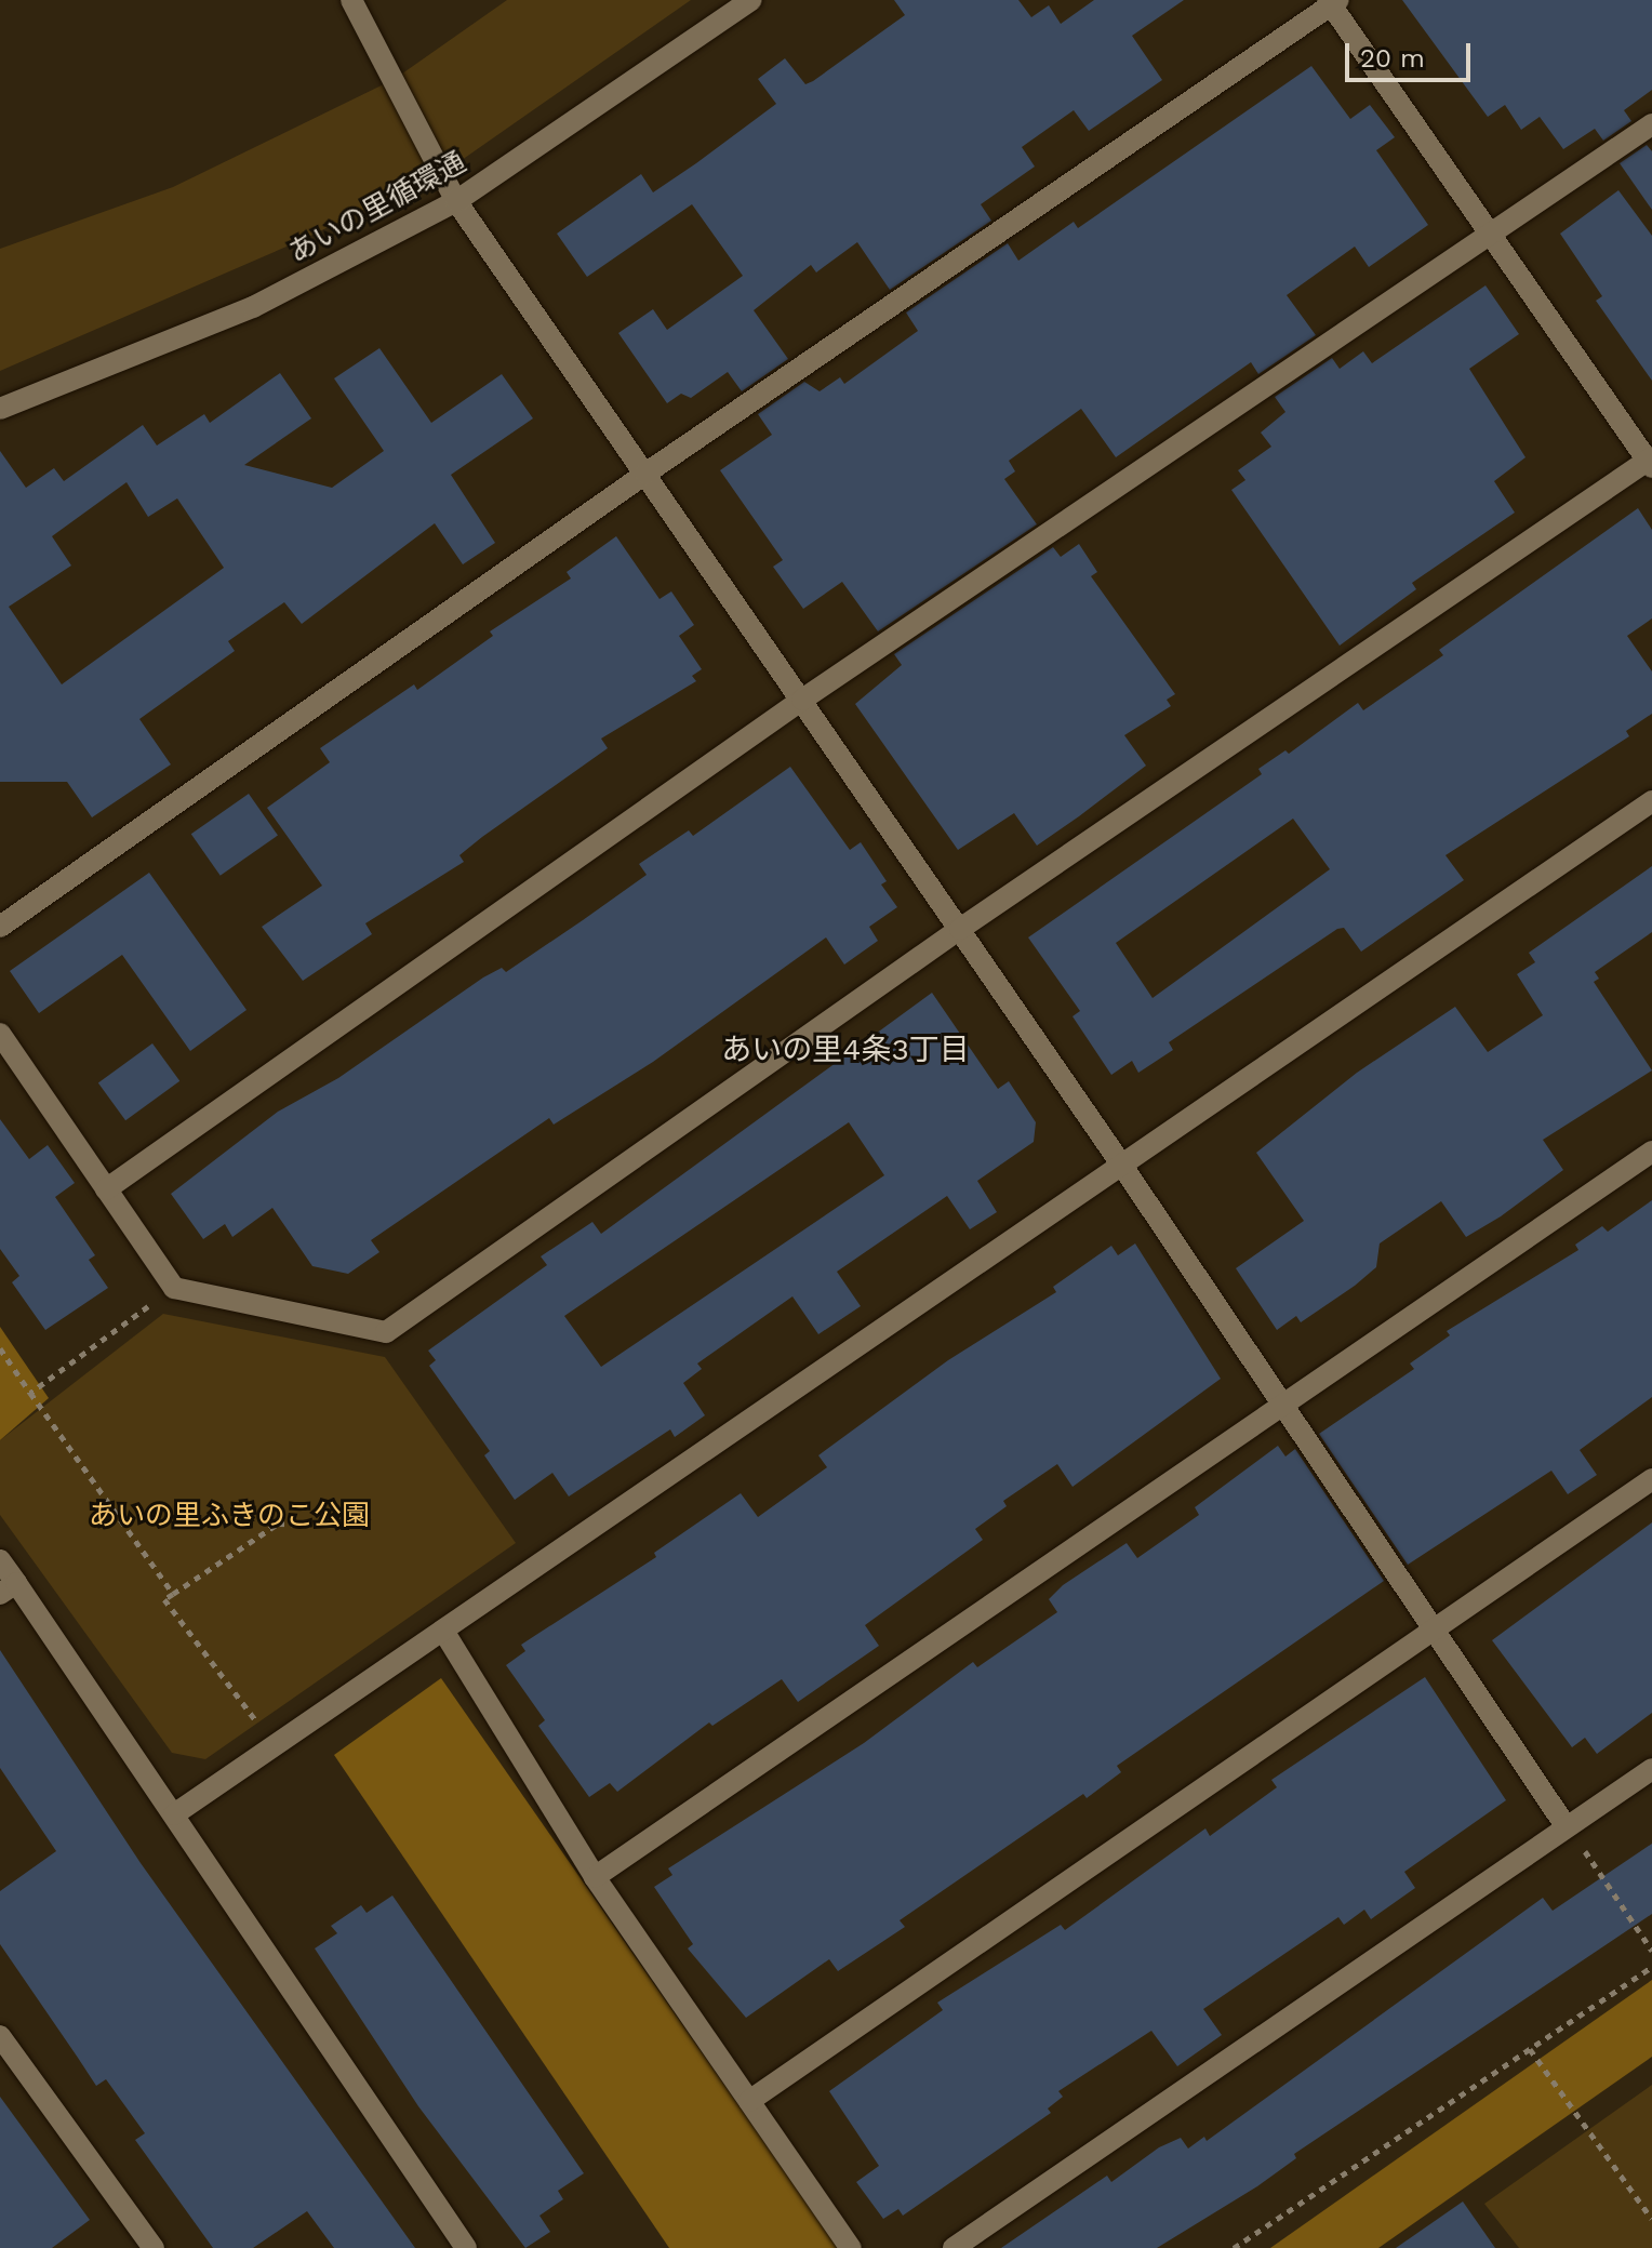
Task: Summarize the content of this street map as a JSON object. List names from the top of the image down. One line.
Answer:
{"streets":{"street":["あいの里循環通"]},"districts":["あいの里4条3丁目"],"parks":["あいの里ふきのこ公園"],"scale_bar":"20 m"}
